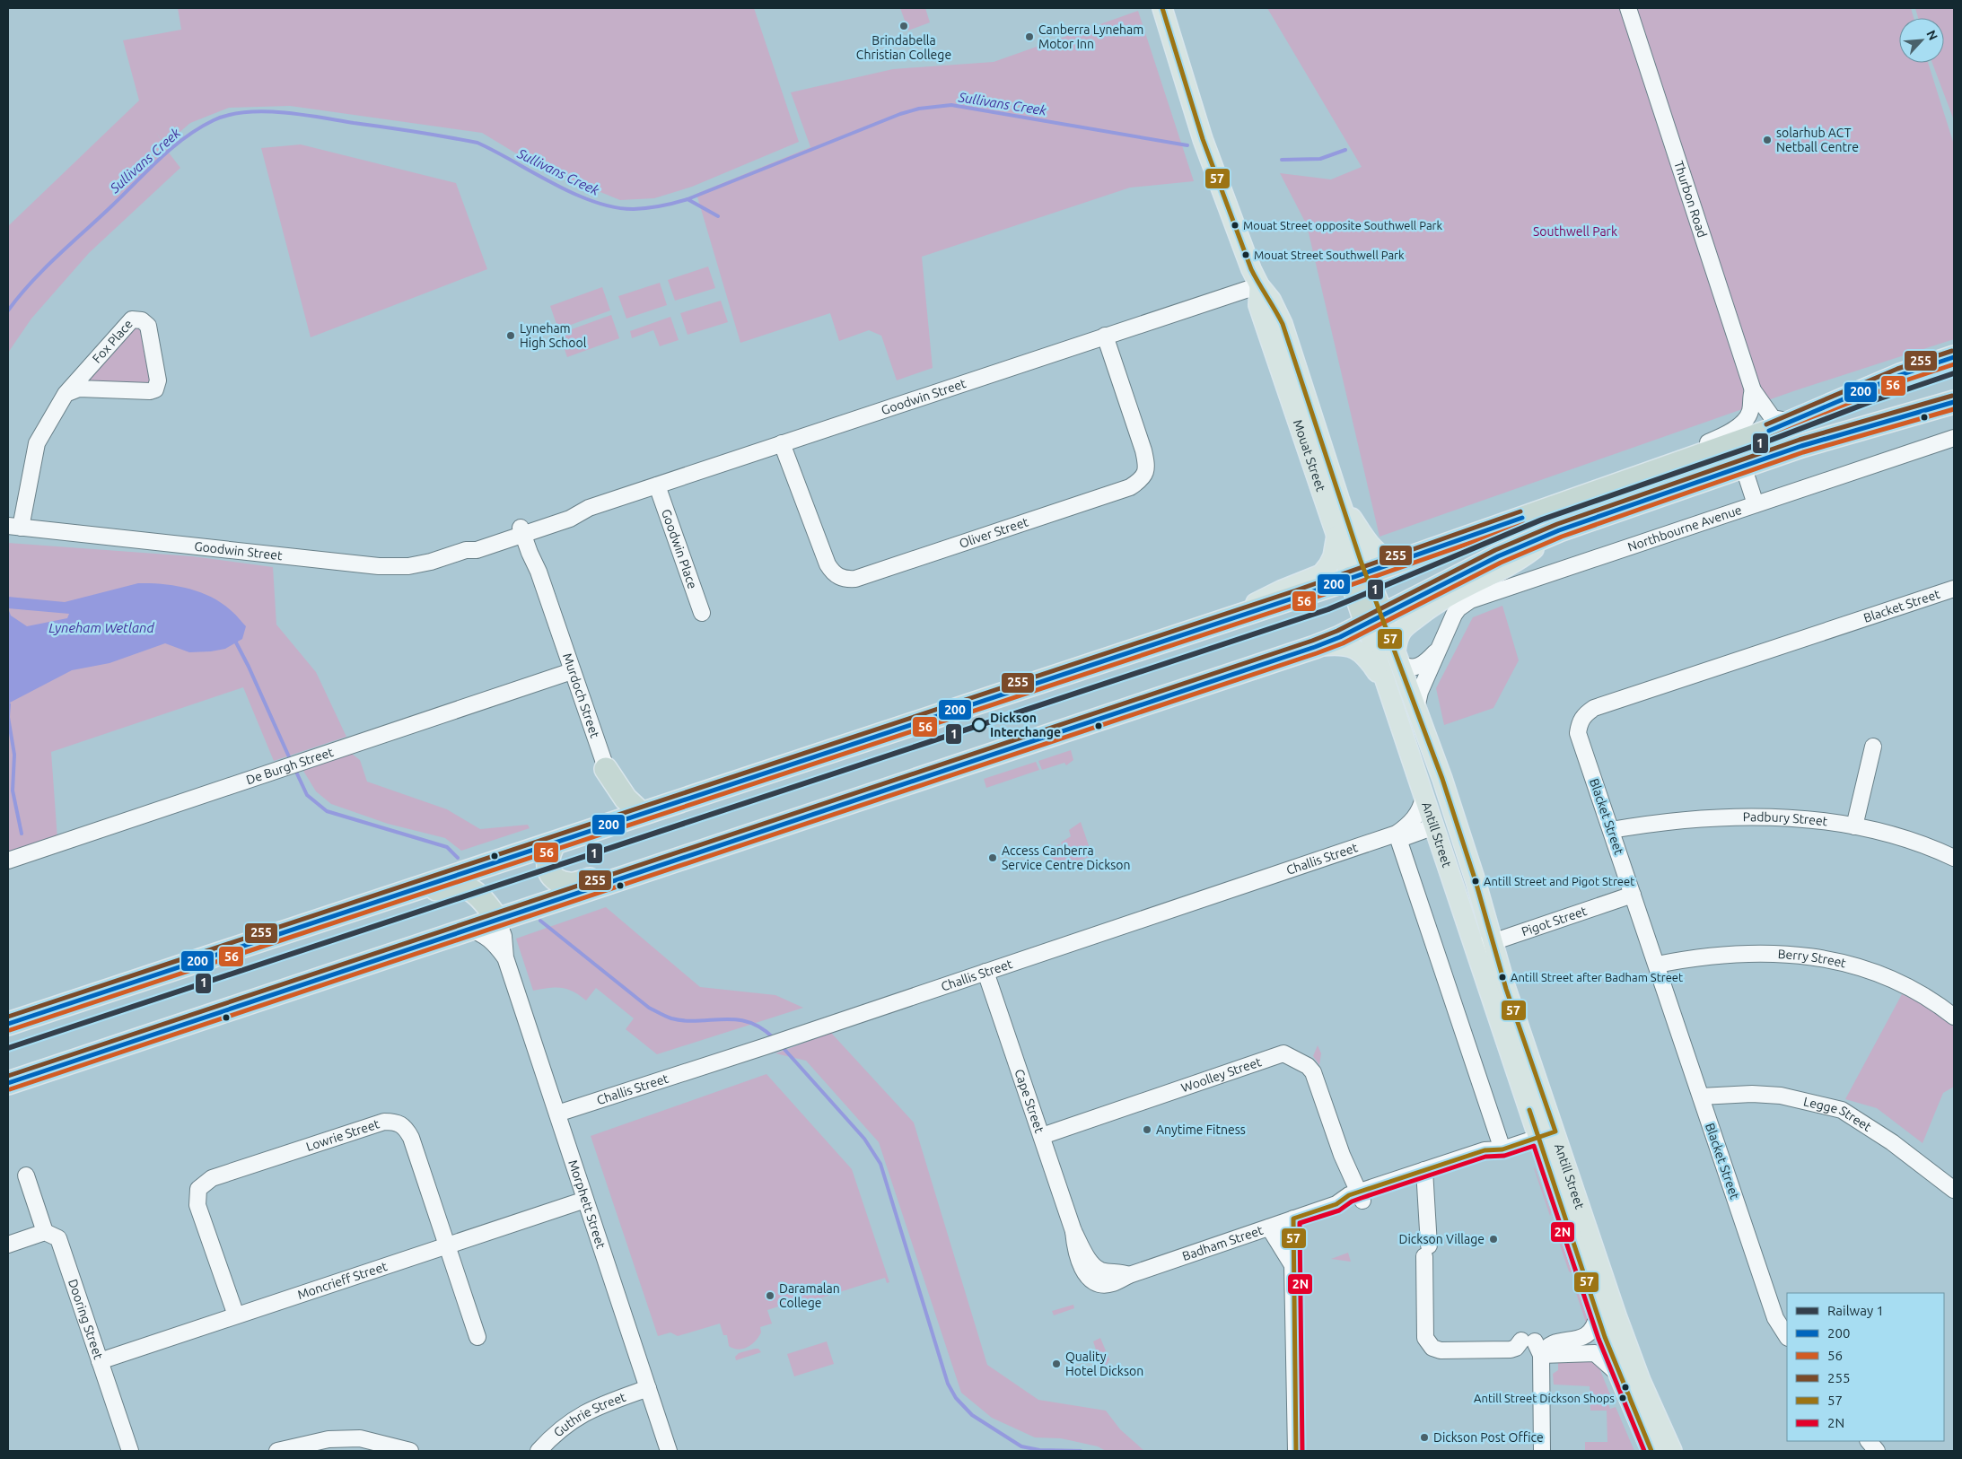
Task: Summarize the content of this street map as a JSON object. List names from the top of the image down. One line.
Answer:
{"streets":{"highway":["Mouat Street"],"main road":["Antill Street"],"street":["Thurbon Road","Fox Place","Goodwin Street","Northbourne Avenue","Oliver Street","Goodwin Place","Blacket Street","Murdoch Street","De Burgh Street","Padbury Street","Challis Street","Pigot Street","Berry Street","Woolley Street","Cape Street","Legge Street","Lowrie Street","Morphett Street","Badham Street","Moncrieff Street","Dooring Street","Guthrie Street"]},"crossings":[["Fox Place","Goodwin Street"],["Goodwin Street","Mouat Street"],["Goodwin Street","Oliver Street"],["Goodwin Street","Goodwin Place"],["Goodwin Street","Murdoch Street"],["Mouat Street","Antill Street"],["Northbourne Avenue","Antill Street"],["Blacket Street","Padbury Street"],["Blacket Street","Pigot Street"],["Blacket Street","Berry Street"],["Blacket Street","Legge Street"],["Murdoch Street","De Burgh Street"],["Antill Street","Challis Street"],["Antill Street","Pigot Street"],["Antill Street","Badham Street"],["Challis Street","Cape Street"],["Challis Street","Morphett Street"],["Woolley Street","Cape Street"],["Woolley Street","Badham Street"],["Cape Street","Badham Street"],["Lowrie Street","Moncrieff Street"],["Morphett Street","Moncrieff Street"],["Morphett Street","Guthrie Street"],["Moncrieff Street","Dooring Street"]],"water":["Sullivans Creek","Lyneham Wetland"],"parks":["Southwell Park"],"places":["Brindabella Christian College","Canberra Lyneham Motor Inn","solarhub ACT Netball Centre","Mouat Street opposite Southwell Park","Mouat Street Southwell Park","Lyneham High School","Dickson Interchange","Access Canberra Service Centre Dickson","Antill Street and Pigot Street","Antill Street after Badham Street","Anytime Fitness","Dickson Village","Daramalan College","Quality Hotel Dickson","Antill Street Dickson Shops","Dickson Post Office"],"lines":["transit line 57","transit line 255","transit line 200","transit line 56","rail line 1","transit line 2N"],"legend":["Railway 1","200","56","255","57","2N"],"north":"top right"}
